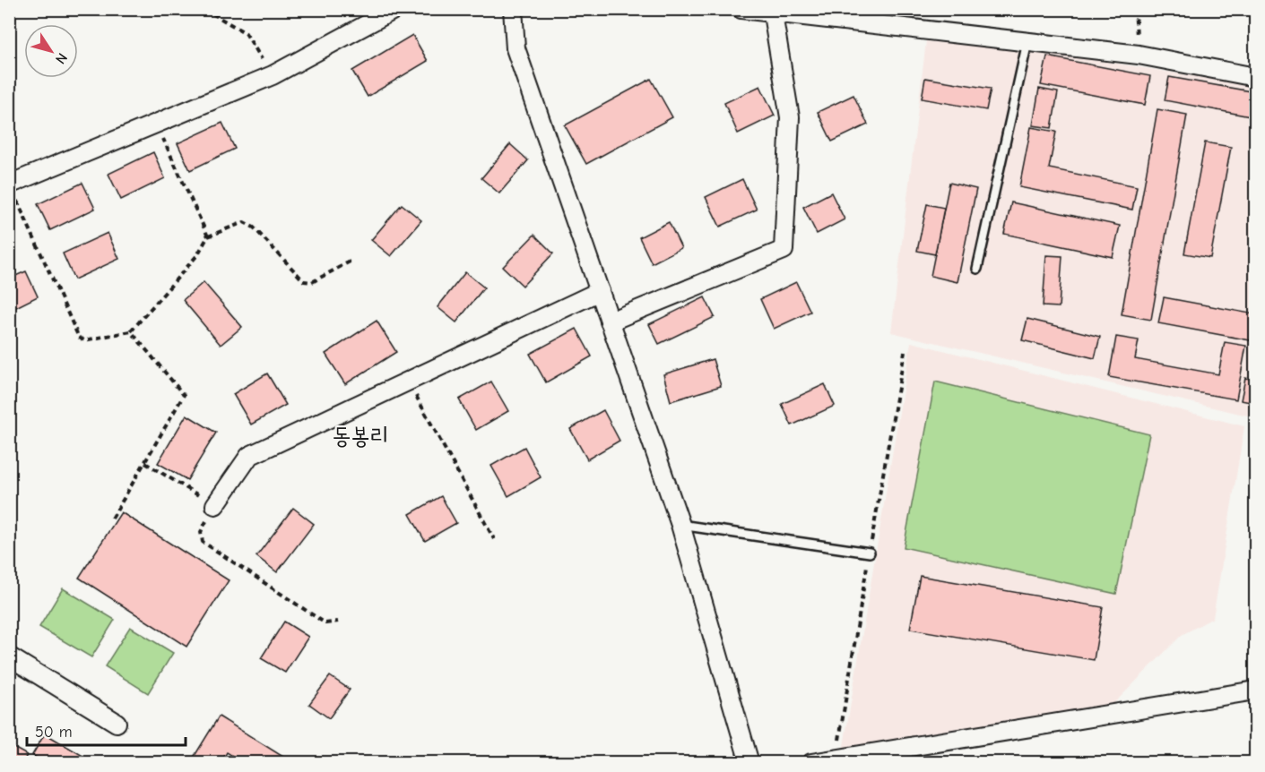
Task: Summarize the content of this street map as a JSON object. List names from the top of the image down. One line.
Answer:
{"districts":["동봉리"],"scale_bar":"50 m","north":"bottom right"}
